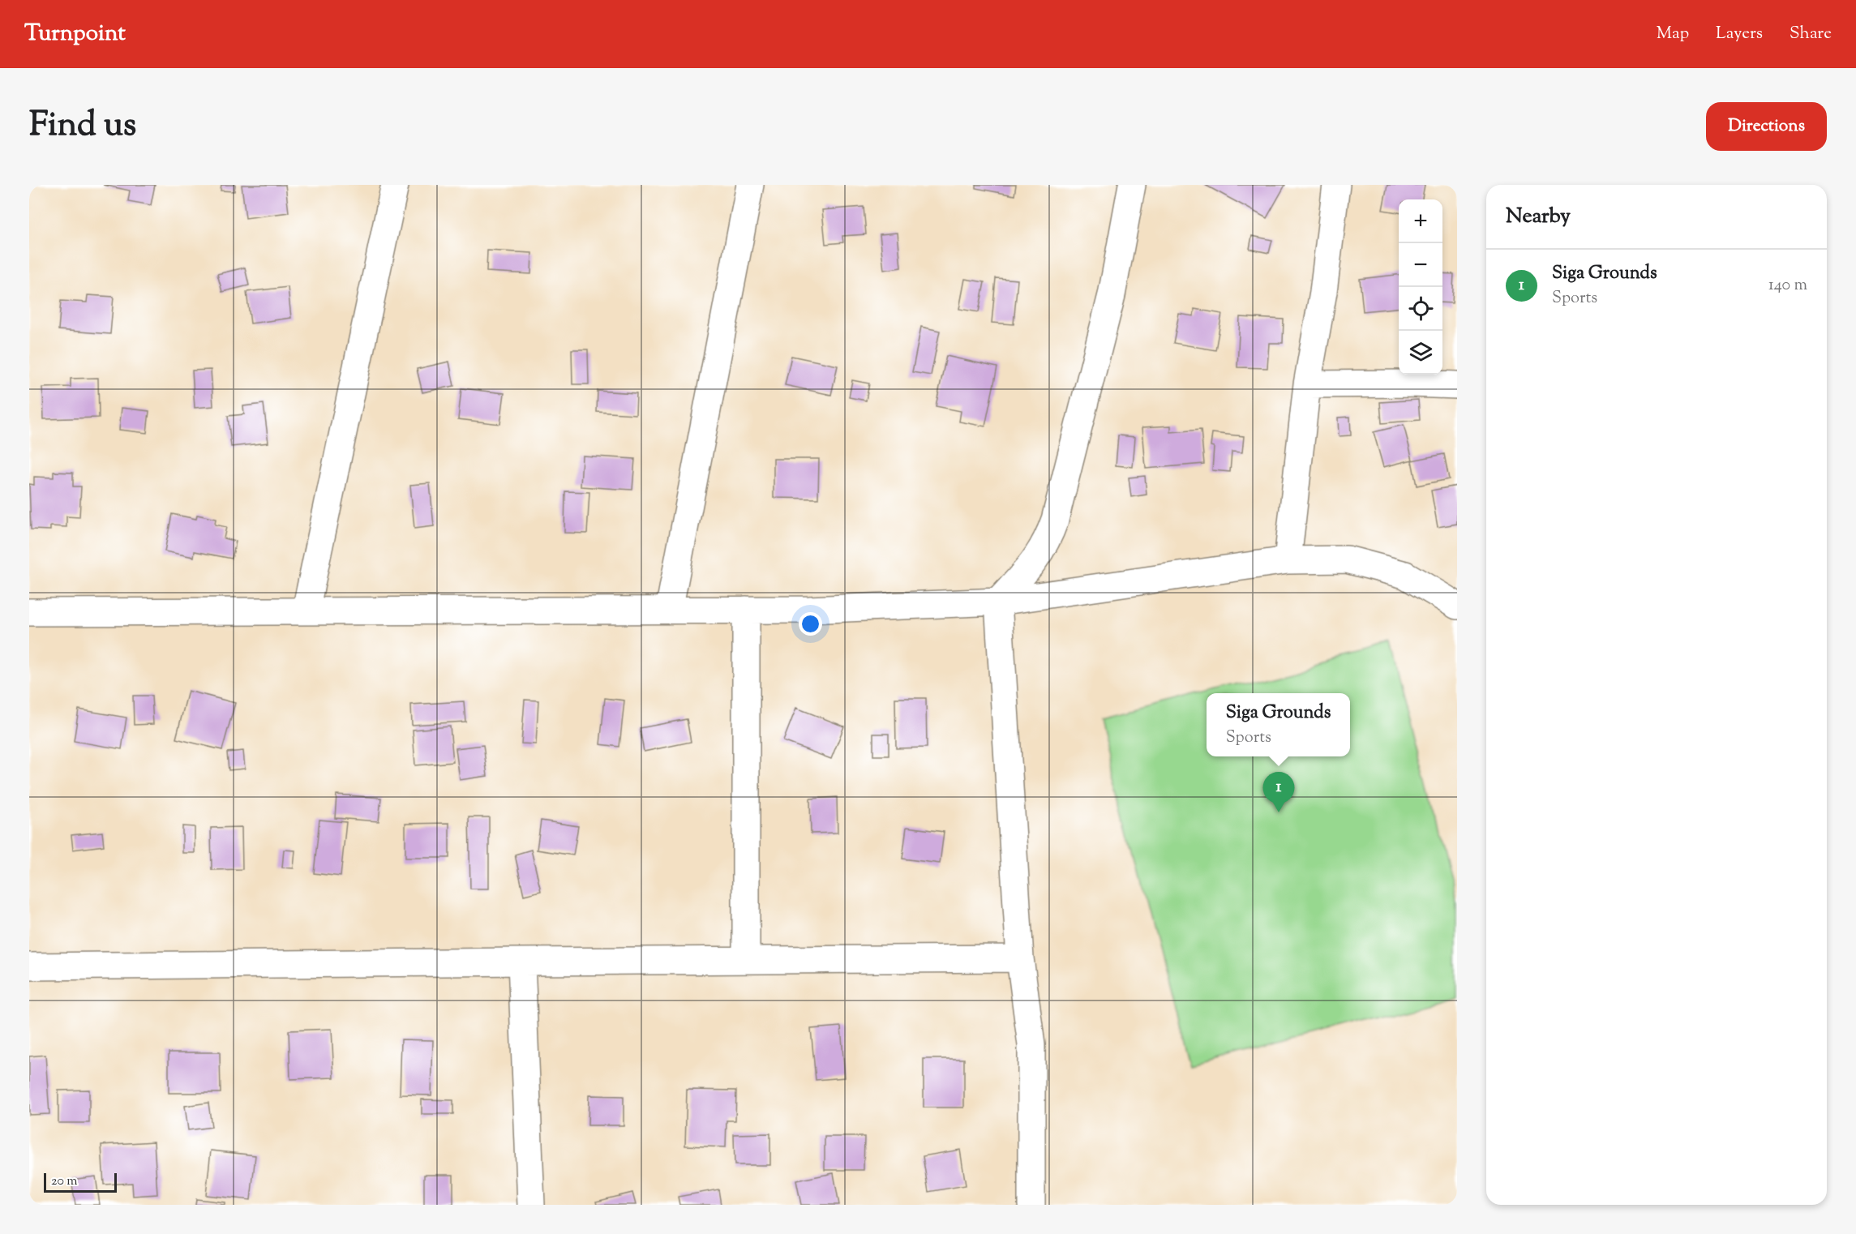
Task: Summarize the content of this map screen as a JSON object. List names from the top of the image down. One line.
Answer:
{"scale_bar":"20 m","page":{"header":"Turnpoint","nav":["Map","Layers","Share"],"title":"Find us","buttons":"Directions","heading":"Nearby","map_buttons":["+","−"],"list":[{"mark":"1","name":"Siga Grounds","note":"Sports","value":"140 m"}],"popup":["Siga Grounds","Sports"],"pins":"1","scale":"20 m"}}
